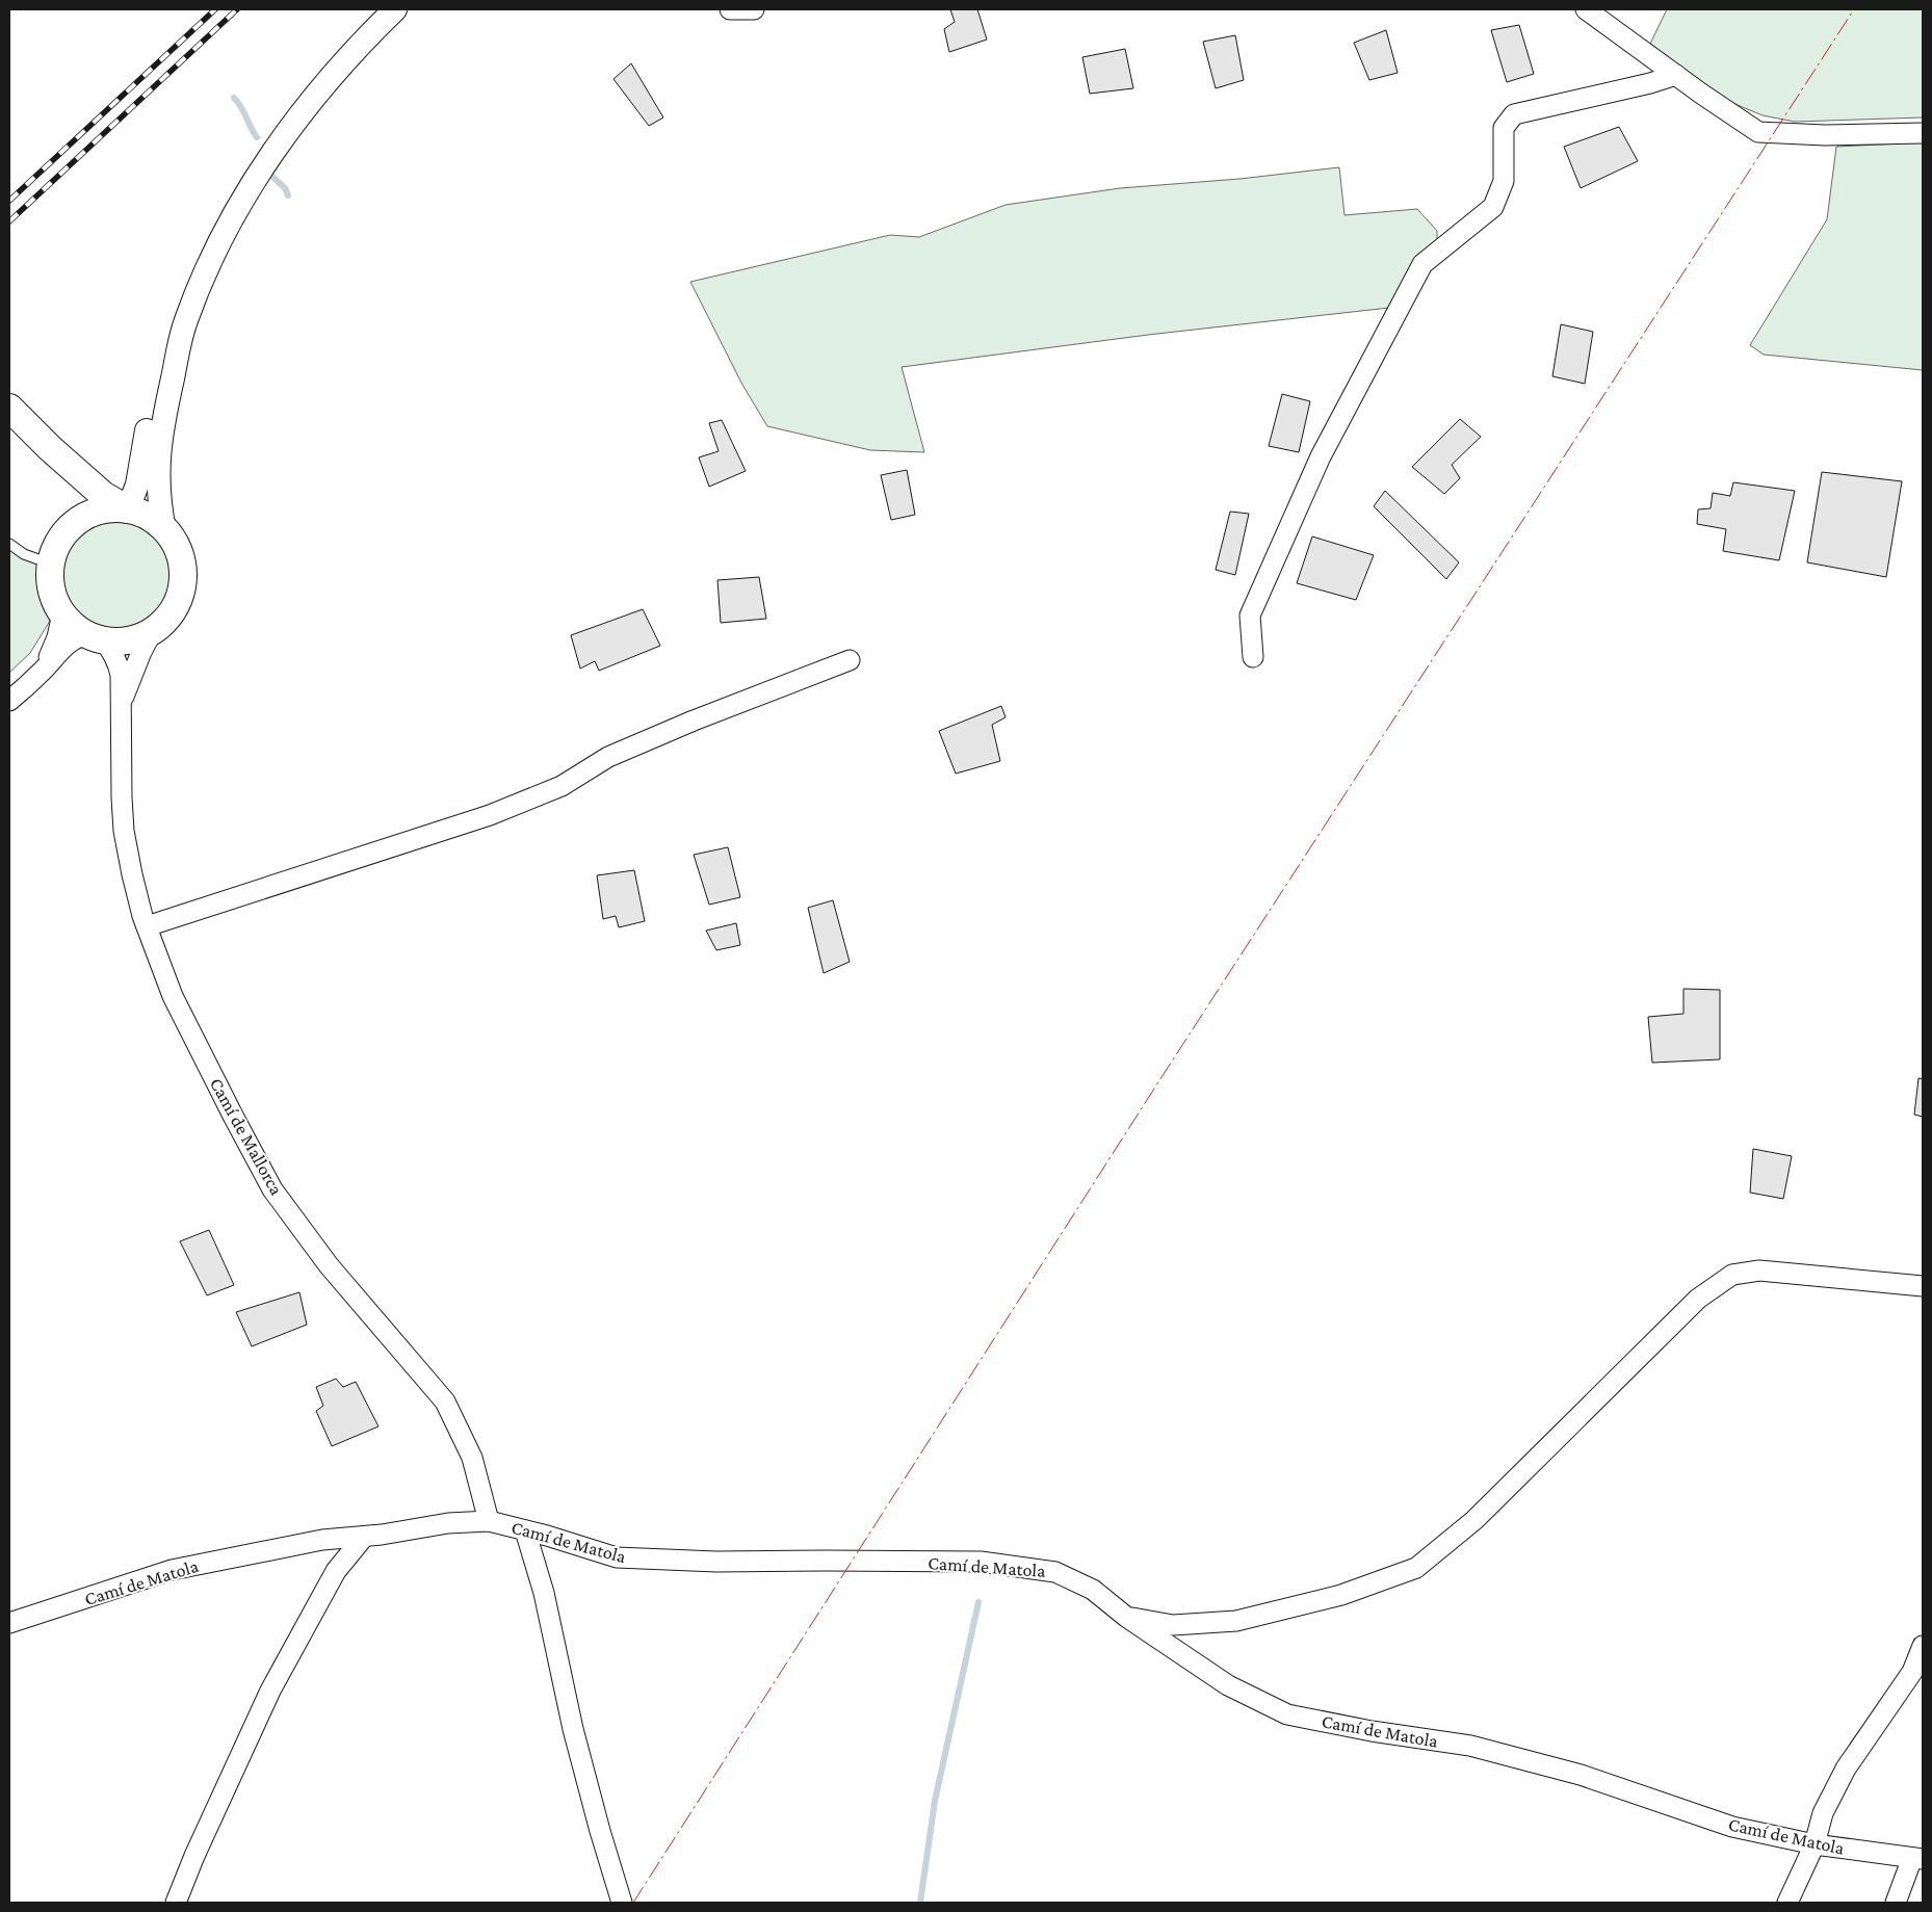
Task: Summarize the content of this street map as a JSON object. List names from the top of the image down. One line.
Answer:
{"streets":{"street":["Camí de Mallorca","Camí de Matola"]},"crossings":[["Camí de Mallorca","Camí de Matola"]]}
